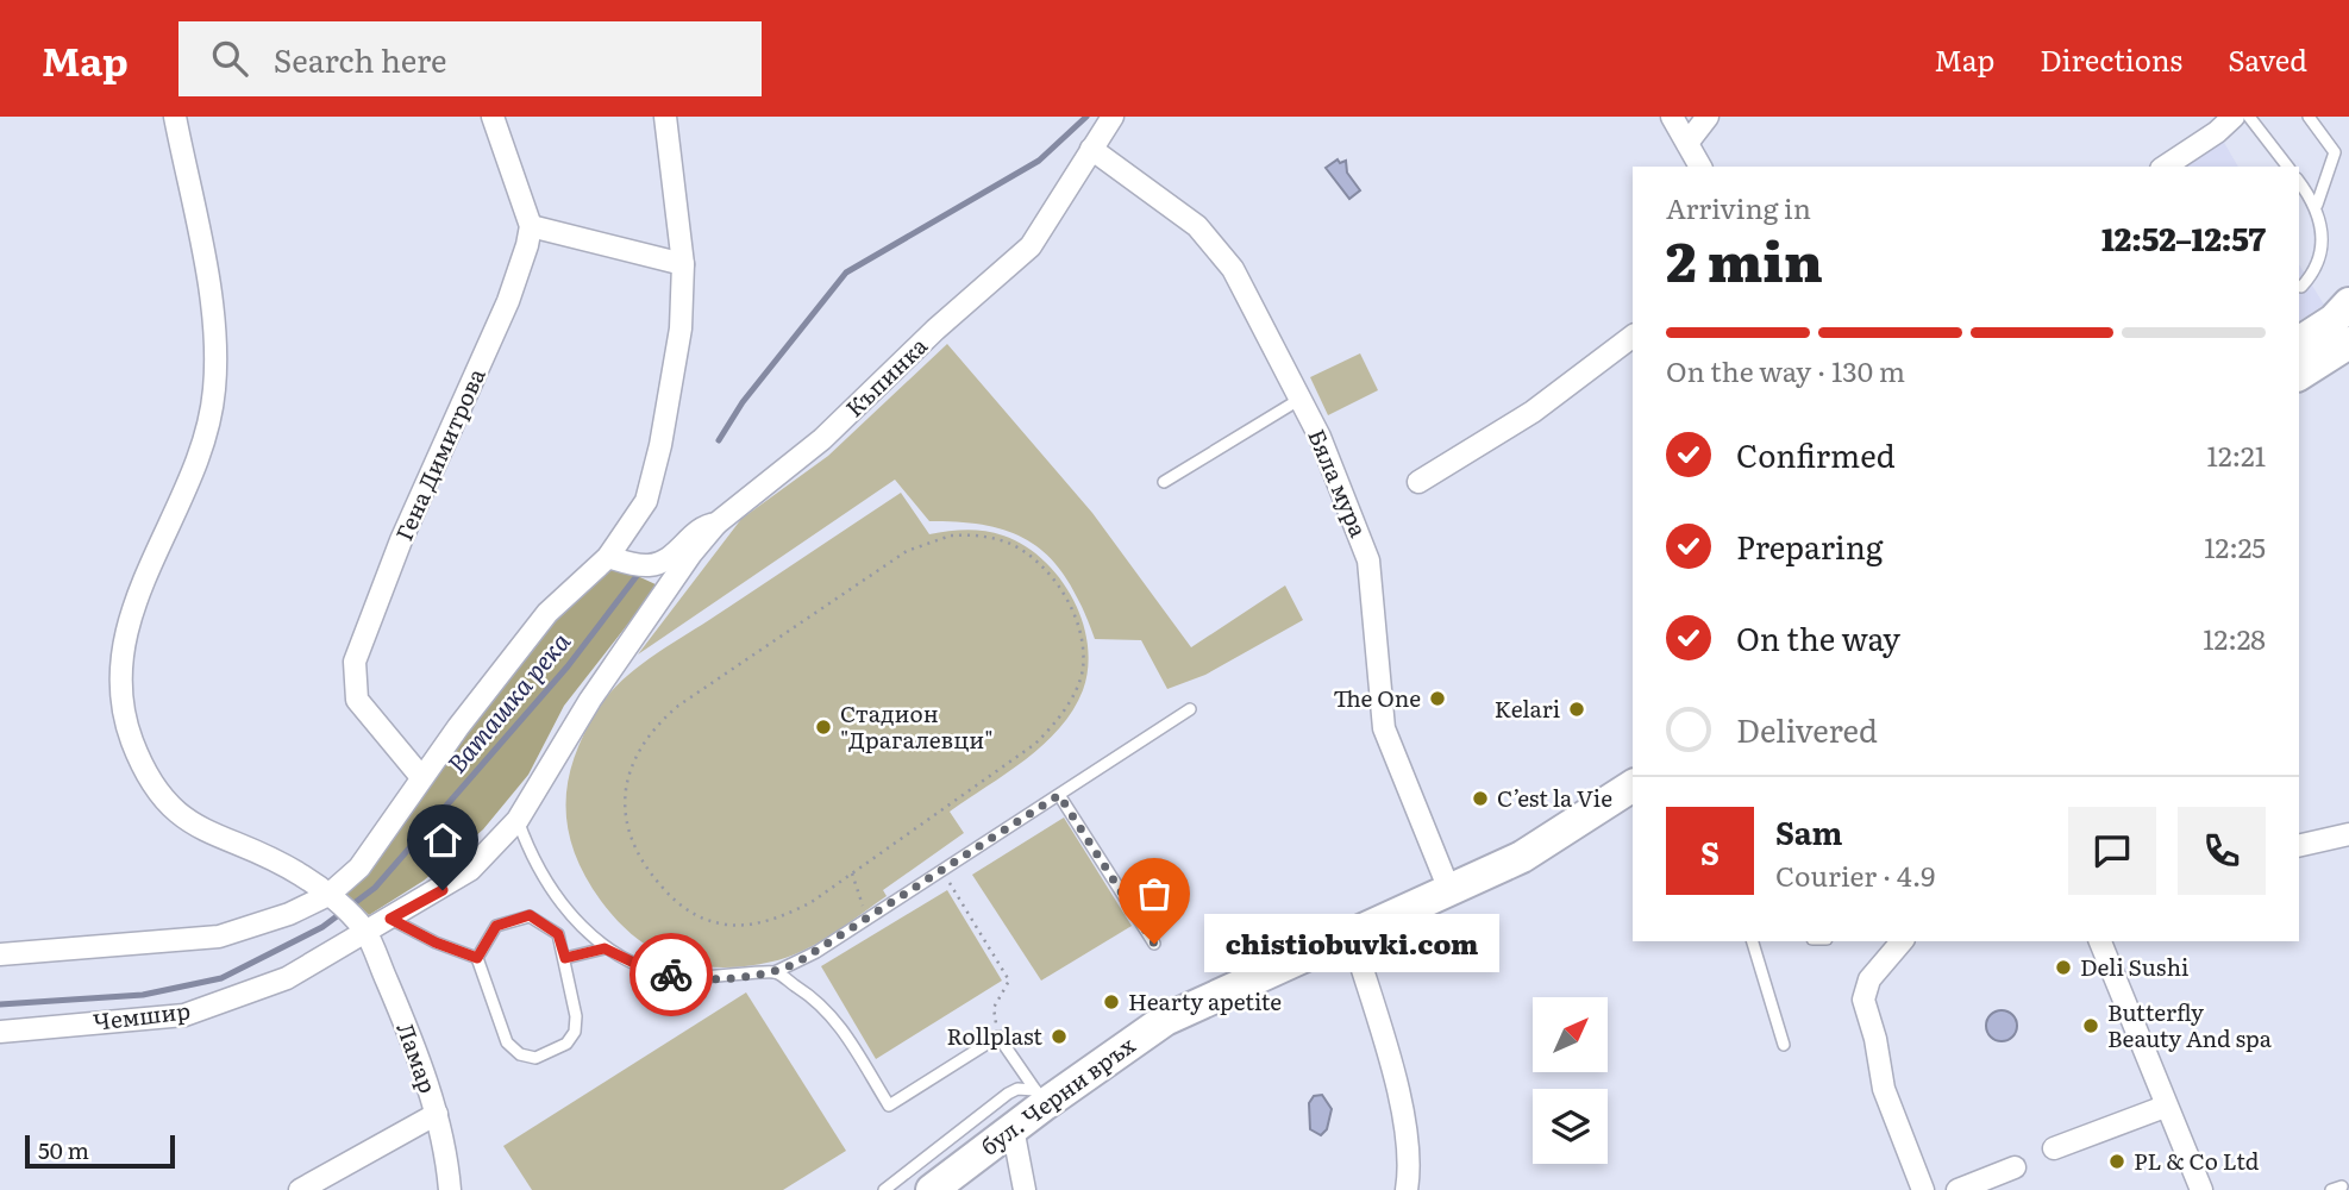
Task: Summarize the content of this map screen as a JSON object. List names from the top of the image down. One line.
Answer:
{"streets":{"main road":["бул. Черни връх"],"street":["Къпинка","Гена Димитрова","Бяла мура","Чемшир","Ламар"]},"crossings":[["Къпинка","Бяла мура"],["Къпинка","Чемшир"],["Бяла мура","бул. Черни връх"],["Чемшир","Ламар"]],"water":["Ваташка река"],"places":["The One","Kelari","Стадион \"Драгалевци\"","C’est la Vie","chistiobuvki.com","Deli Sushi","Hearty apetite","Butterfly Beauty And spa","Rollplast","PL & Co Ltd"],"scale_bar":"50 m","north":"top right","page":{"header":"Map","search":"Search here","nav":["Map","Directions","Saved"],"heading":["2 min","Arriving in","12:52–12:57"],"panel":["Sam","Courier · 4.9"],"bar":"On the way · 130 m","list":[["Confirmed","12:21"],["Preparing","12:25"],["On the way","12:28"],"Delivered"],"round":"S","bubble":"chistiobuvki.com","scale":"50 m"}}
